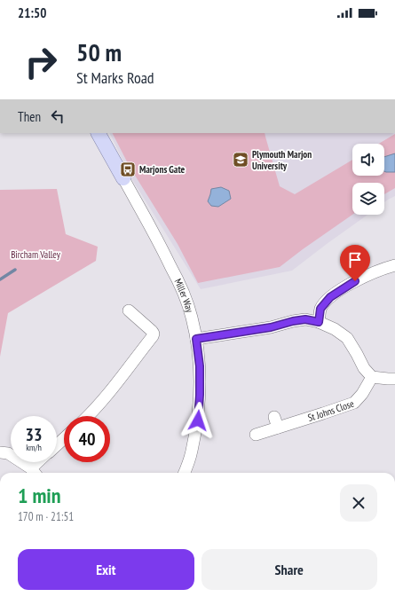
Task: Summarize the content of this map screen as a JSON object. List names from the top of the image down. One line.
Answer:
{"streets":{"main road":["Miller Way"],"street":["St Johns Close"]},"parks":["Bircham Valley"],"places":{"school or university":["Plymouth Marjon University"],"bus stop":["Marjons Gate"]},"page":{"status":"21:50","turn":["50 m","St Marks Road"],"then":"Then","speed":"33 km/h","limit":"40","heading":["1 min","170 m · 21:51"],"buttons":["Exit","Share"]}}
